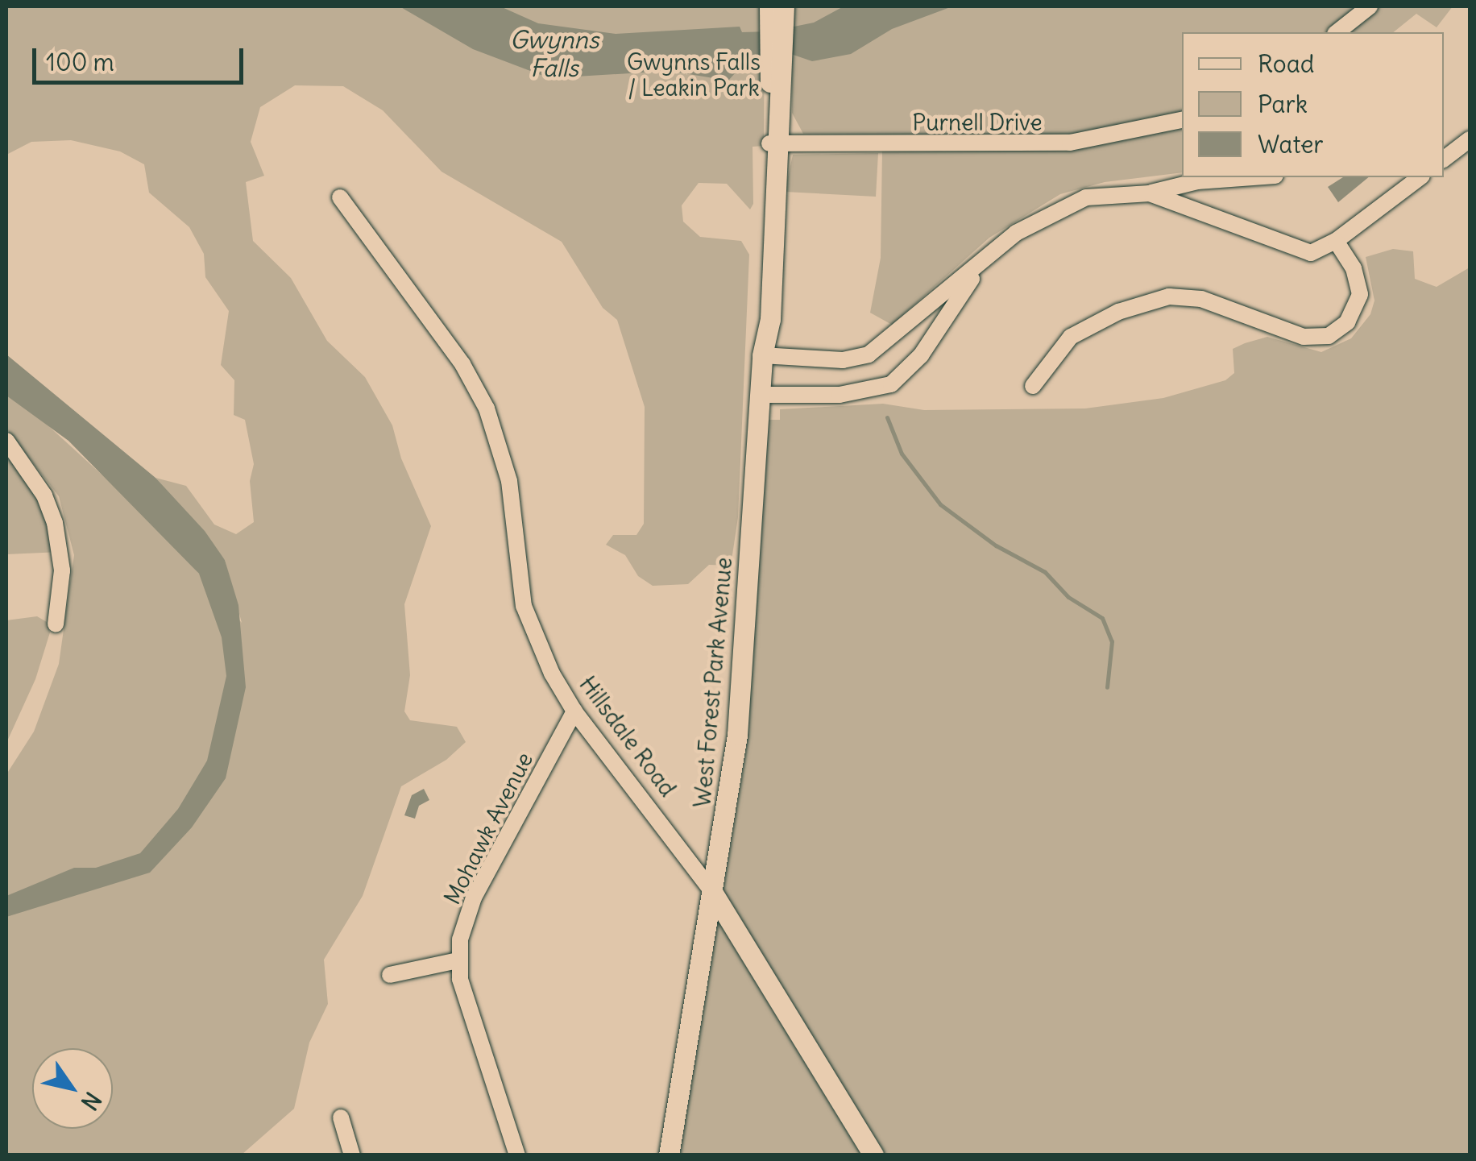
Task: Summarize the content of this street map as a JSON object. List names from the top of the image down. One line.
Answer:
{"streets":{"main road":["West Forest Park Avenue","Hillsdale Road"],"street":["Purnell Drive","Mohawk Avenue"]},"crossings":[["Purnell Drive","West Forest Park Avenue"],["West Forest Park Avenue","Hillsdale Road"],["Hillsdale Road","Mohawk Avenue"]],"water":["Gwynns Falls"],"parks":["Gwynns Falls / Leakin Park"],"legend":["Road","Park","Water"],"scale_bar":"100 m","north":"bottom right"}
